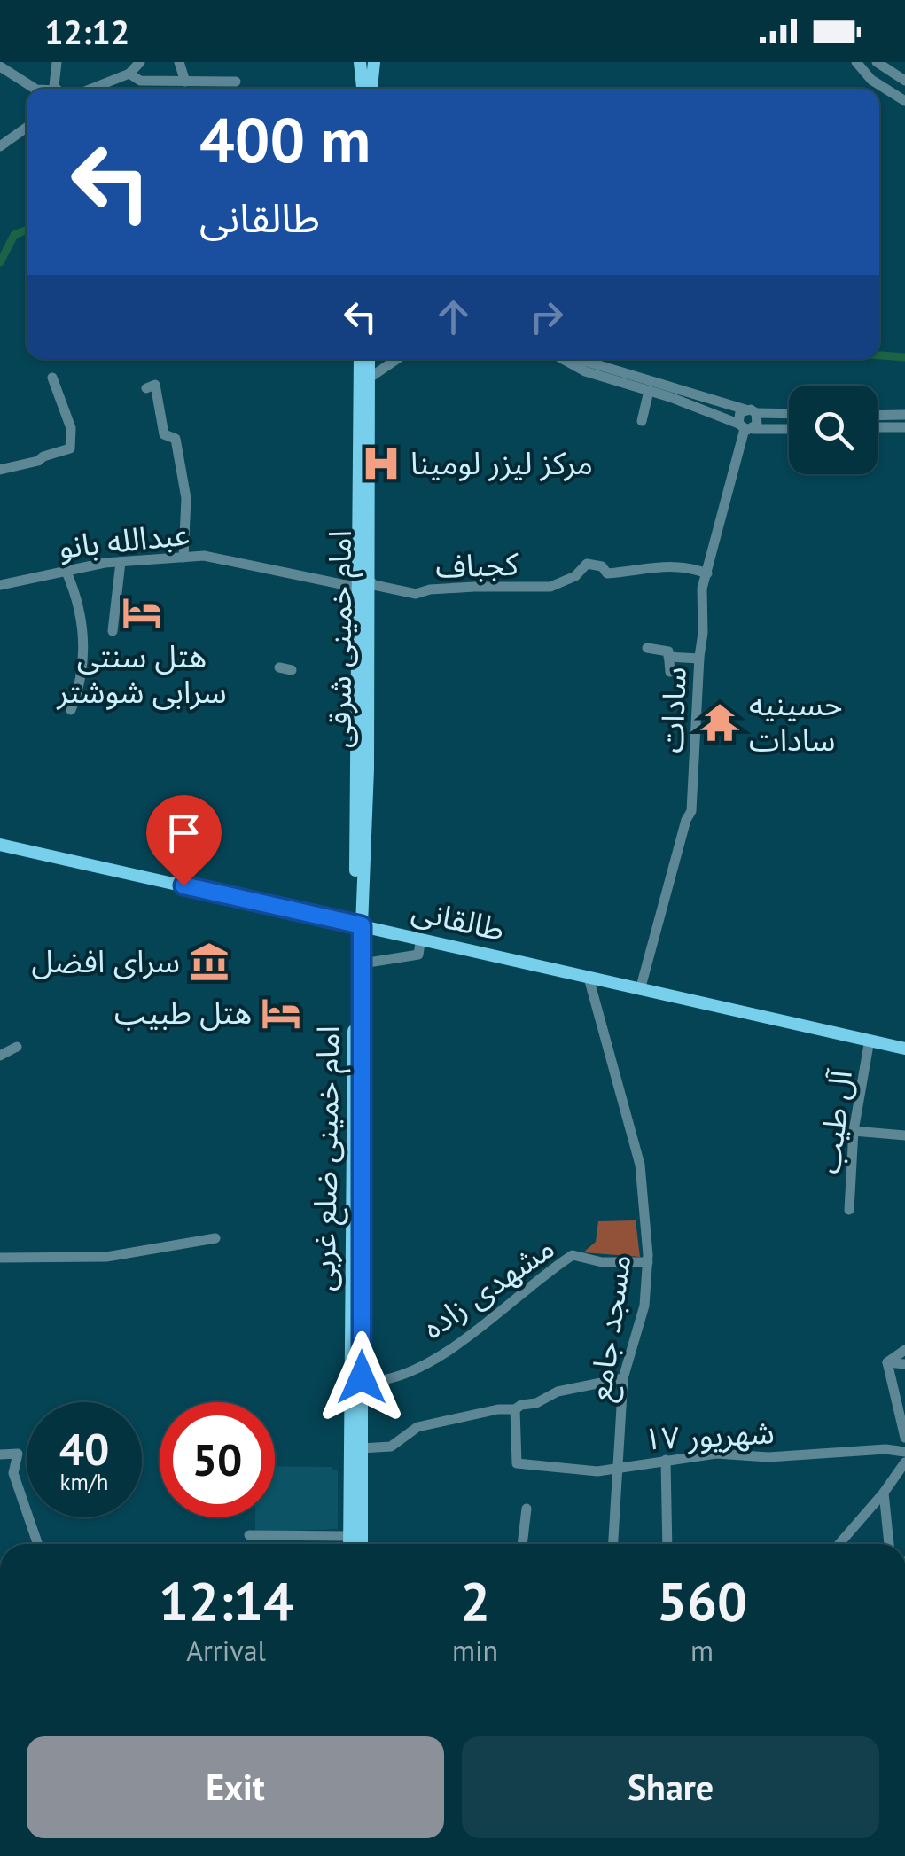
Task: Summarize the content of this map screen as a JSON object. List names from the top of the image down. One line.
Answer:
{"streets":{"main road":["امام خمینی شرقی","طالقانی","امام خمینی ضلع غربی"],"street":["عبدالله بانو","کجباف","سادات","آل طیب","مشهدی زاده","مسجد جامع","۱۷ شهریور"]},"crossings":[["عبدالله بانو","کجباف"],["عبدالله بانو","امام خمینی شرقی"],["کجباف","امام خمینی شرقی"],["کجباف","سادات"],["امام خمینی شرقی","طالقانی"],["امام خمینی شرقی","امام خمینی ضلع غربی"],["سادات","طالقانی"],["طالقانی","آل طیب"],["طالقانی","امام خمینی ضلع غربی"],["طالقانی","مسجد جامع"],["امام خمینی ضلع غربی","مشهدی زاده"],["مشهدی زاده","مسجد جامع"],["مسجد جامع","۱۷ شهریور"]],"places":{"hospital":["مرکز لیزر لومینا"],"hotel":["هتل سنتی سرابی شوشتر","هتل طبیب"],"temple":["حسینیه سادات"],"museum":["سرای افضل"]},"page":{"status":"12:12","turn":["400 m","طالقانی"],"speed":"40 km/h","limit":"50","eta":["12:14","Arrival","2","min","560","m"],"buttons":["Exit","Share"]}}
